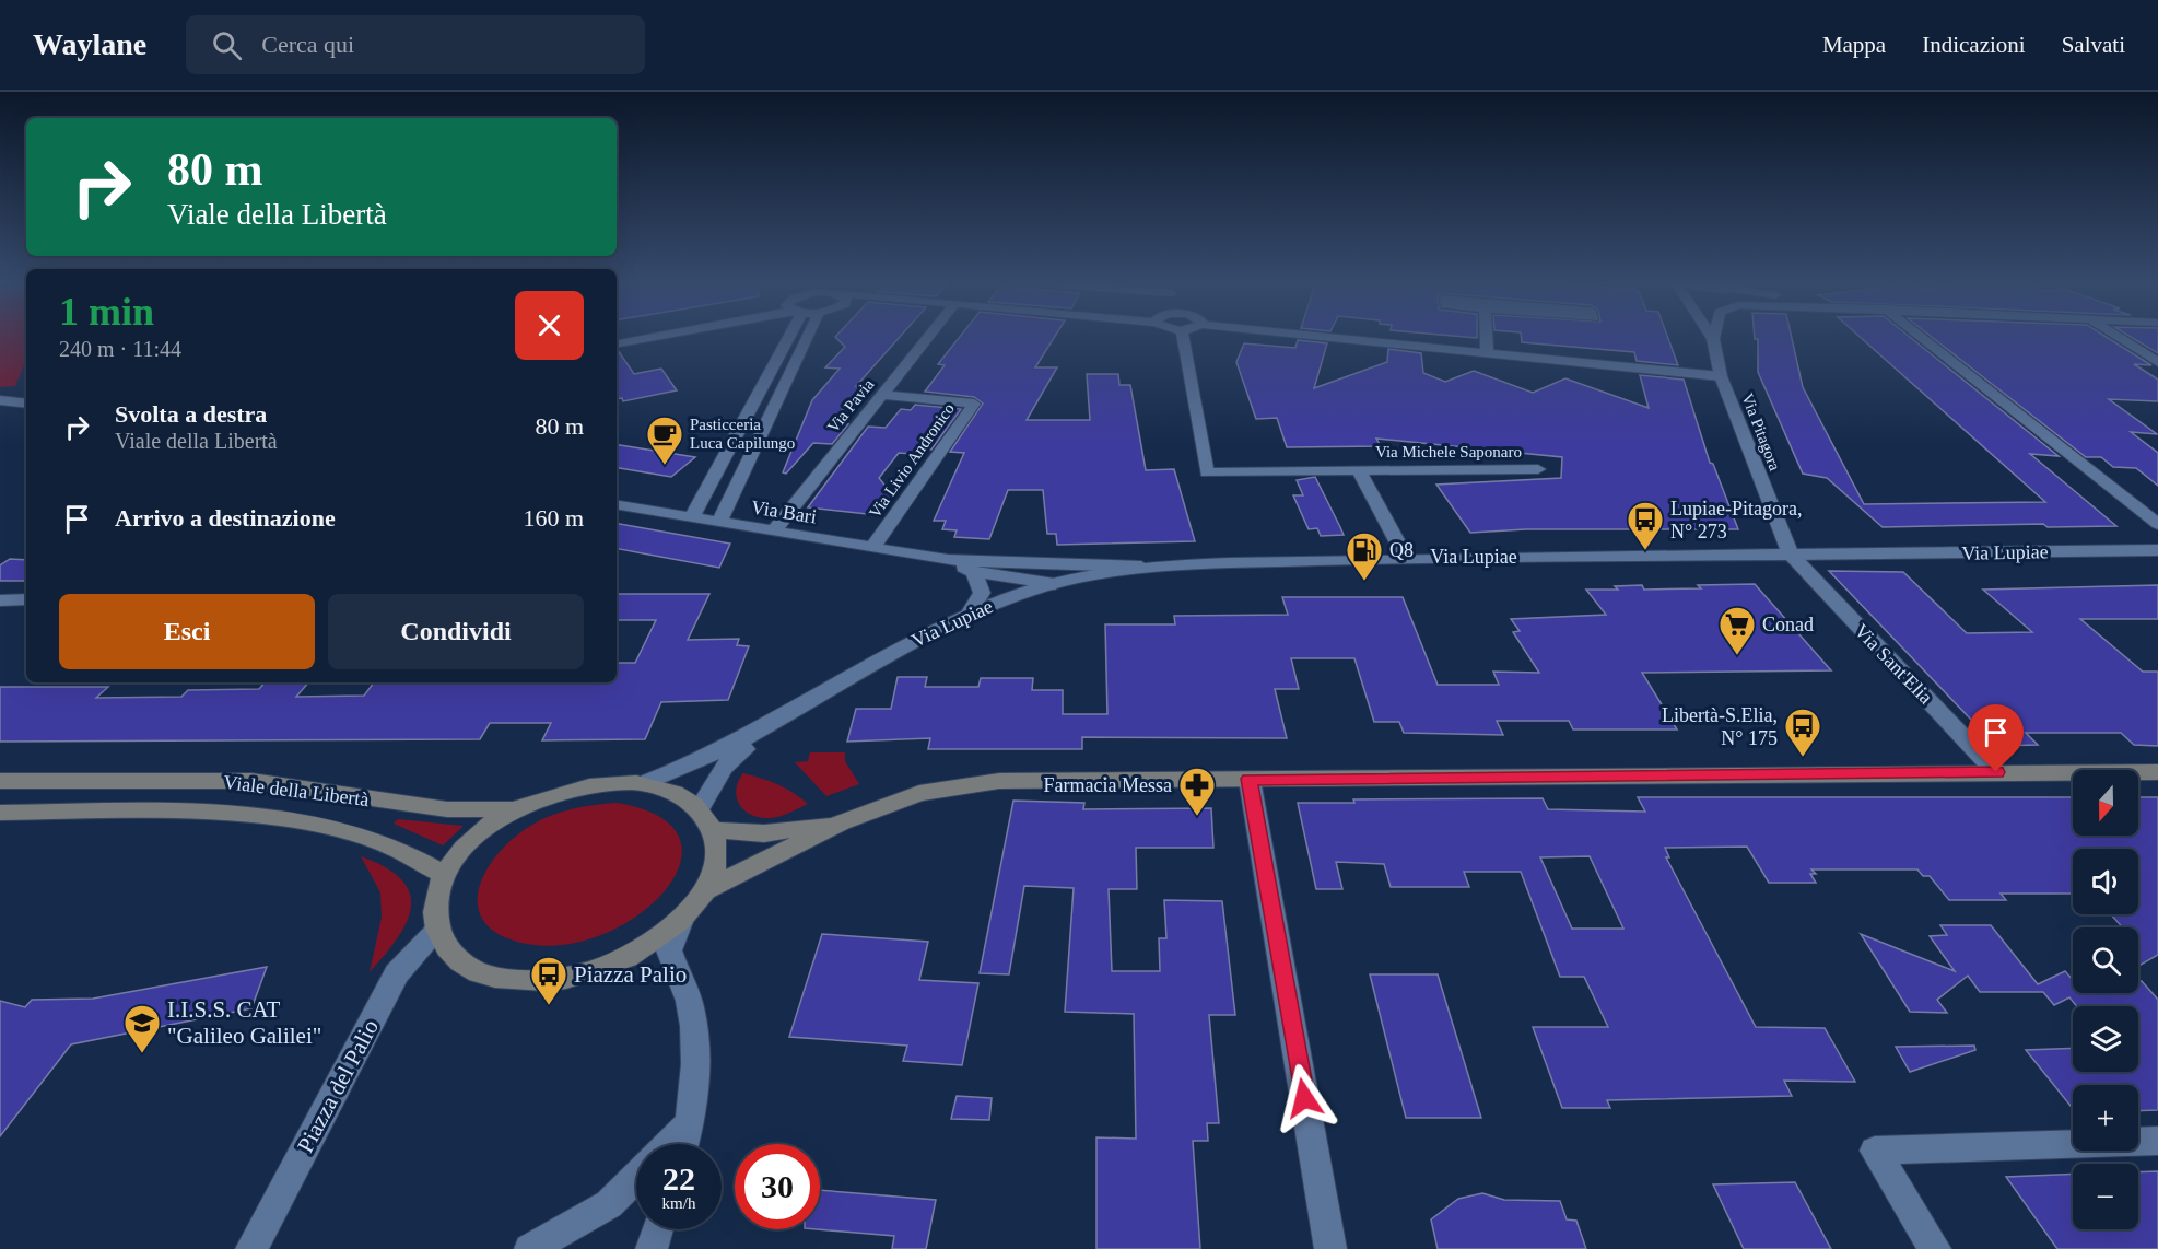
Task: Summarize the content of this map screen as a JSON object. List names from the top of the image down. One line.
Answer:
{"streets":{"main road":["Viale della Libertà"],"street":["Via Pavia","Via Pitagora","Via Michele Saponaro","Via Livio Andronico","Via Bari","Via Lupiae","Via Sant'Elia","Piazza del Palio"]},"crossings":[["Via Pavia","Via Livio Andronico"],["Via Pavia","Via Bari"],["Via Pitagora","Via Lupiae"],["Via Pitagora","Via Sant'Elia"],["Via Michele Saponaro","Via Lupiae"],["Via Livio Andronico","Via Bari"],["Via Bari","Via Lupiae"],["Via Lupiae","Via Sant'Elia"],["Via Lupiae","Viale della Libertà"],["Via Sant'Elia","Viale della Libertà"],["Viale della Libertà","Piazza del Palio"]],"places":{"cafe":["Pasticceria Luca Capilungo"],"bus stop":["Lupiae-Pitagora, N° 273","Libertà-S.Elia, N° 175","Piazza Palio"],"fuel station":["Q8"],"supermarket":["Conad"],"pharmacy":["Farmacia Messa"],"school or university":["I.I.S.S. CAT \"Galileo Galilei\""]},"north":"bottom","page":{"header":"Waylane","search":"Cerca qui","nav":["Mappa","Indicazioni","Salvati"],"turn":["80 m","Viale della Libertà"],"heading":["1 min","240 m · 11:44"],"list":[{"name":"Svolta a destra","note":"Viale della Libertà","value":"80 m"},{"name":"Arrivo a destinazione","value":"160 m"}],"buttons":["Esci","Condividi"],"map_buttons":["+","−"],"speed":"22 km/h","limit":"30"}}
